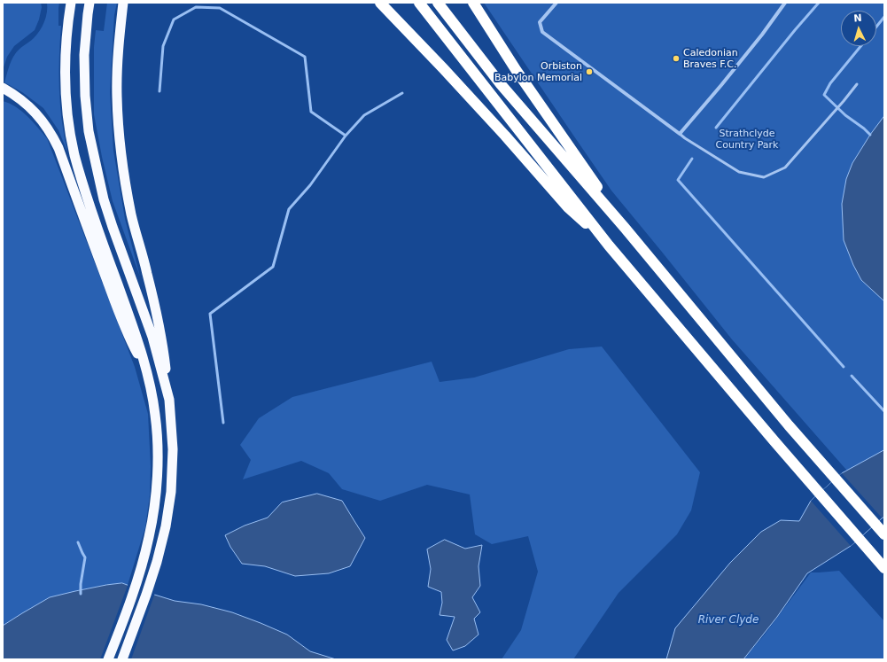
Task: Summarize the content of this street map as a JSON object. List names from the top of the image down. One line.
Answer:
{"water":["River Clyde"],"parks":["Strathclyde Country Park"],"places":["Caledonian Braves F.C.","Orbiston Babylon Memorial"],"north":"top"}
